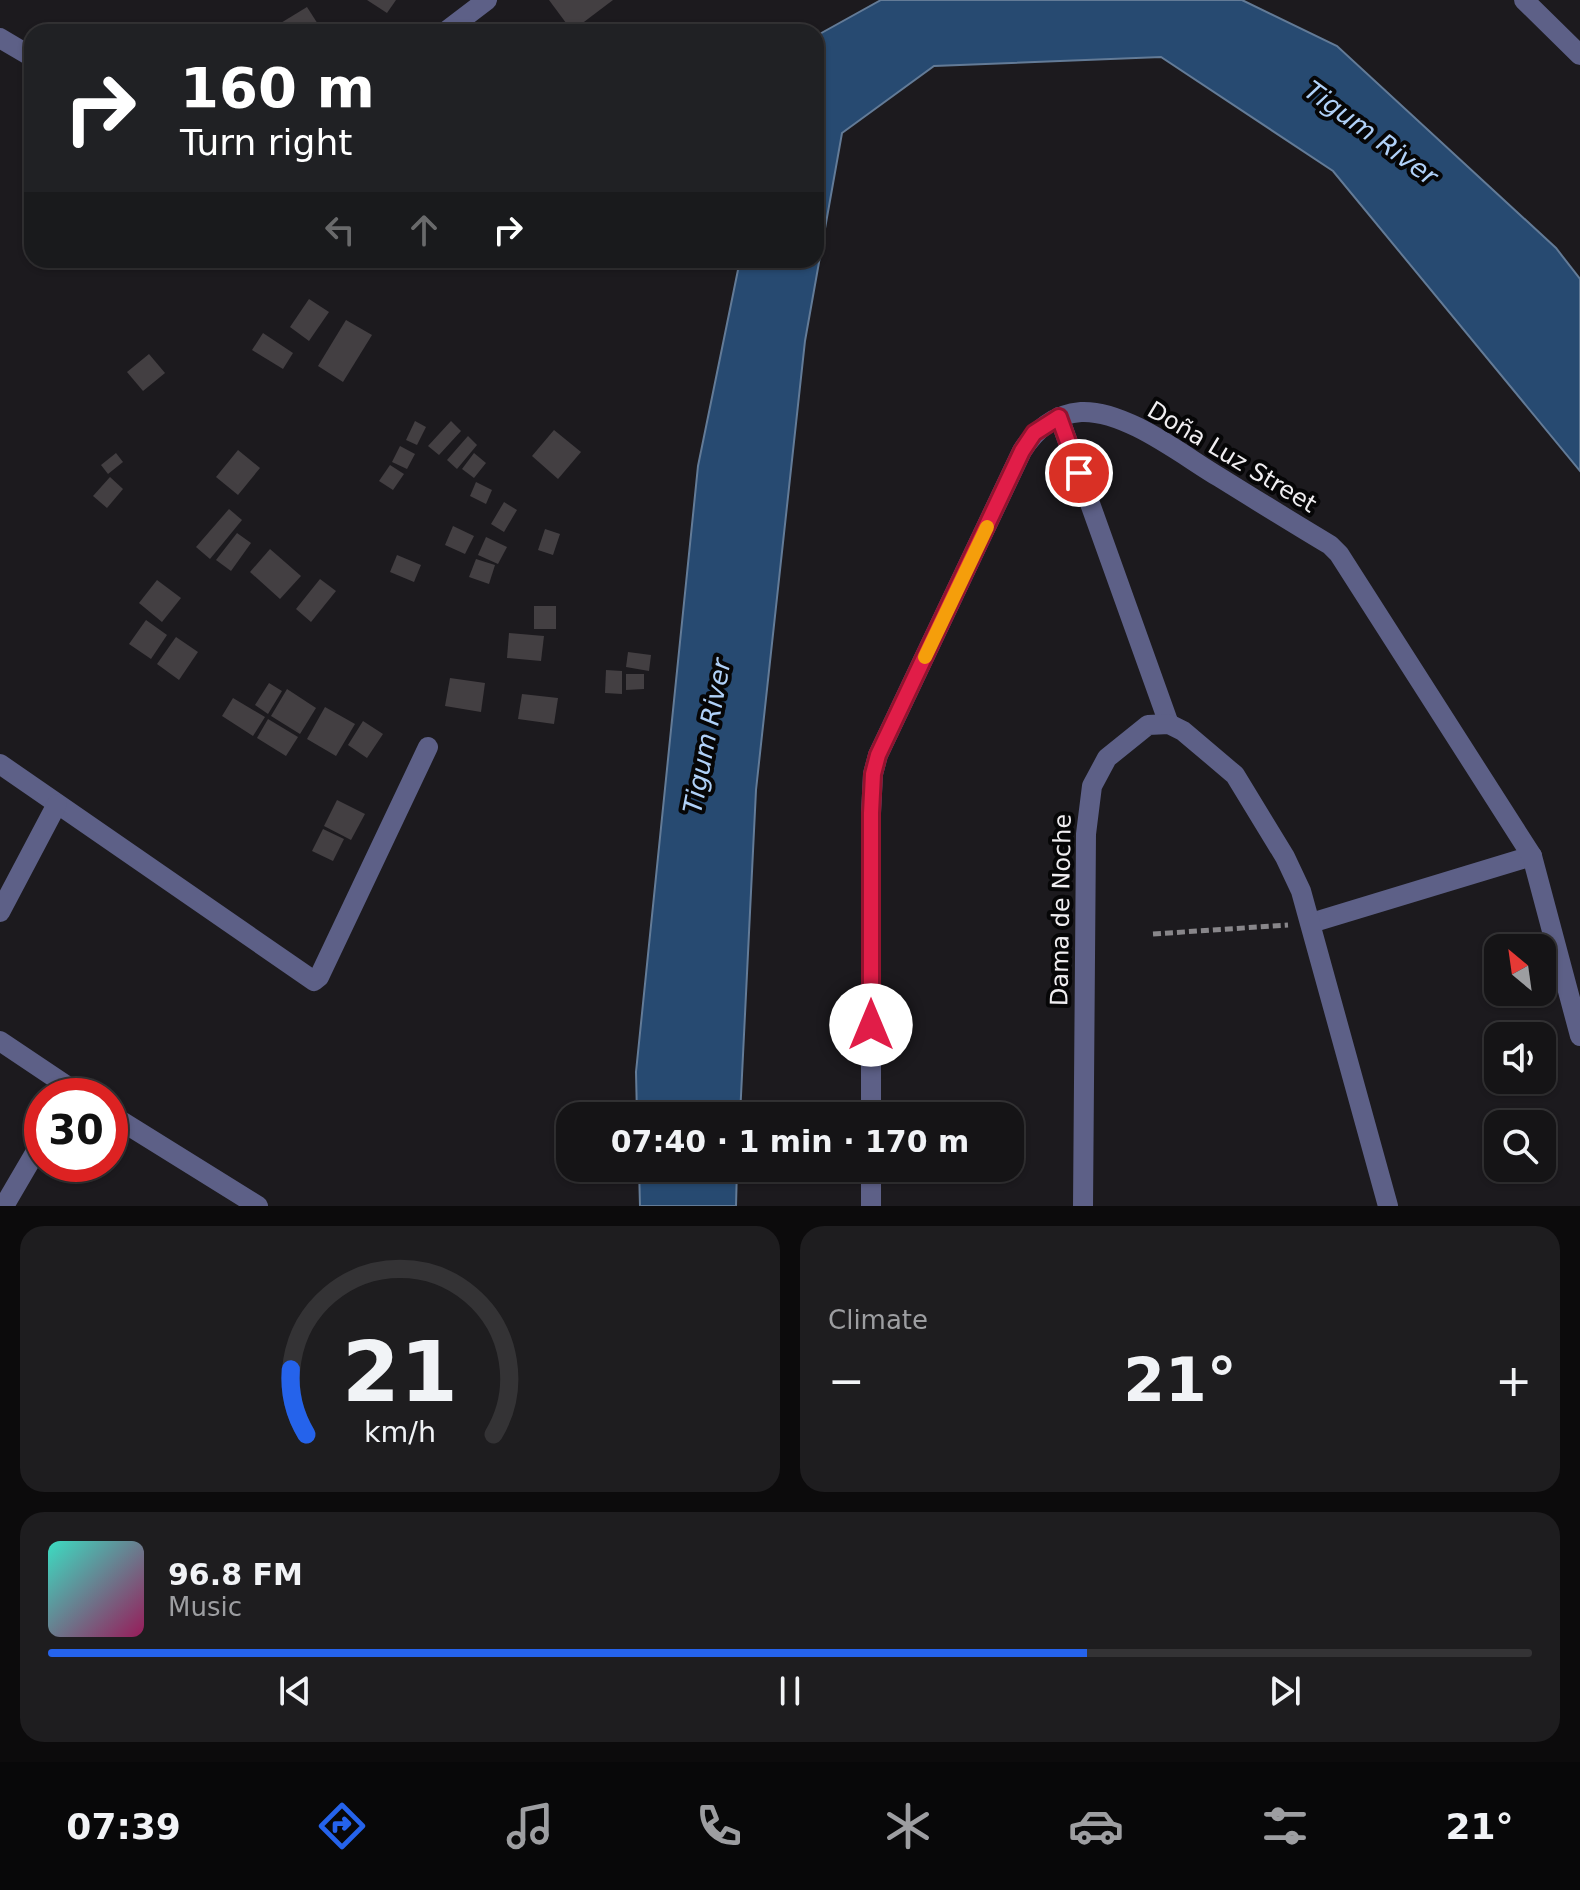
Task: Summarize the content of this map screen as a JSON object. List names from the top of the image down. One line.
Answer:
{"streets":{"street":["Doña Luz Street","Dama de Noche"]},"water":["Tigum River"],"north":"top left","page":{"turn":["160 m","Turn right"],"limit":"30","trip":"07:40 · 1 min · 170 m","tile":"Climate","heat":["−","21°","+"],"song":["96.8 FM","Music"],"tabs":["07:39","21°"],"gauge":["21","km/h"]}}
